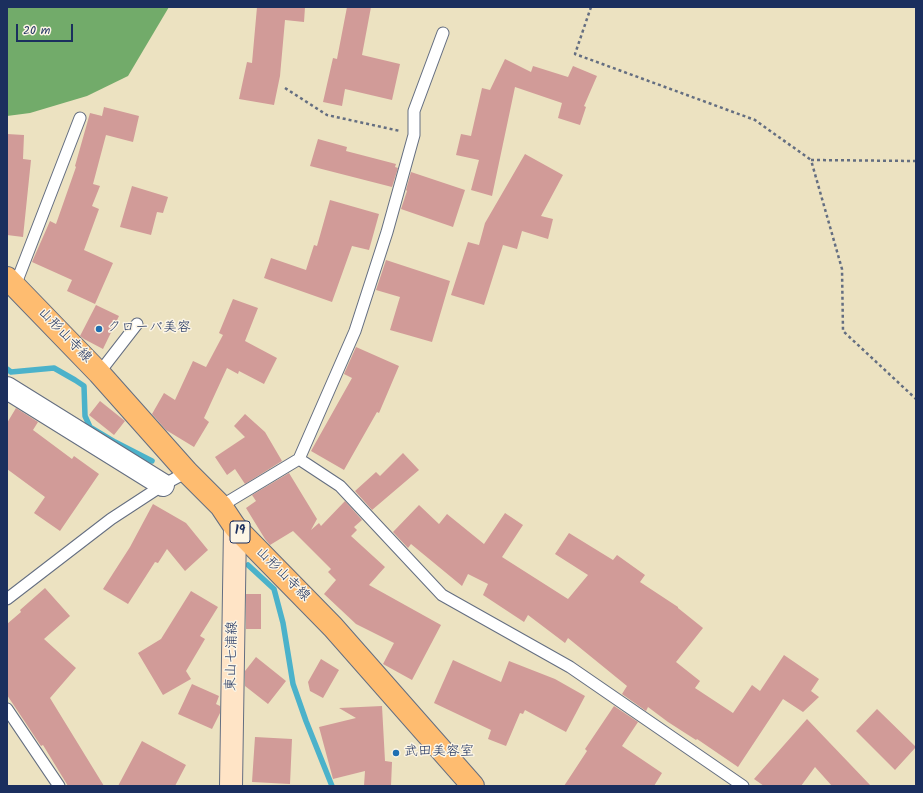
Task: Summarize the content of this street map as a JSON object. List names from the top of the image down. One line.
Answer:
{"streets":{"main road":["山形山寺線","19","東山七浦線"]},"crossings":[["山形山寺線","東山七浦線"]],"places":["クローバ美容","武田美容室"],"scale_bar":"20 m"}
